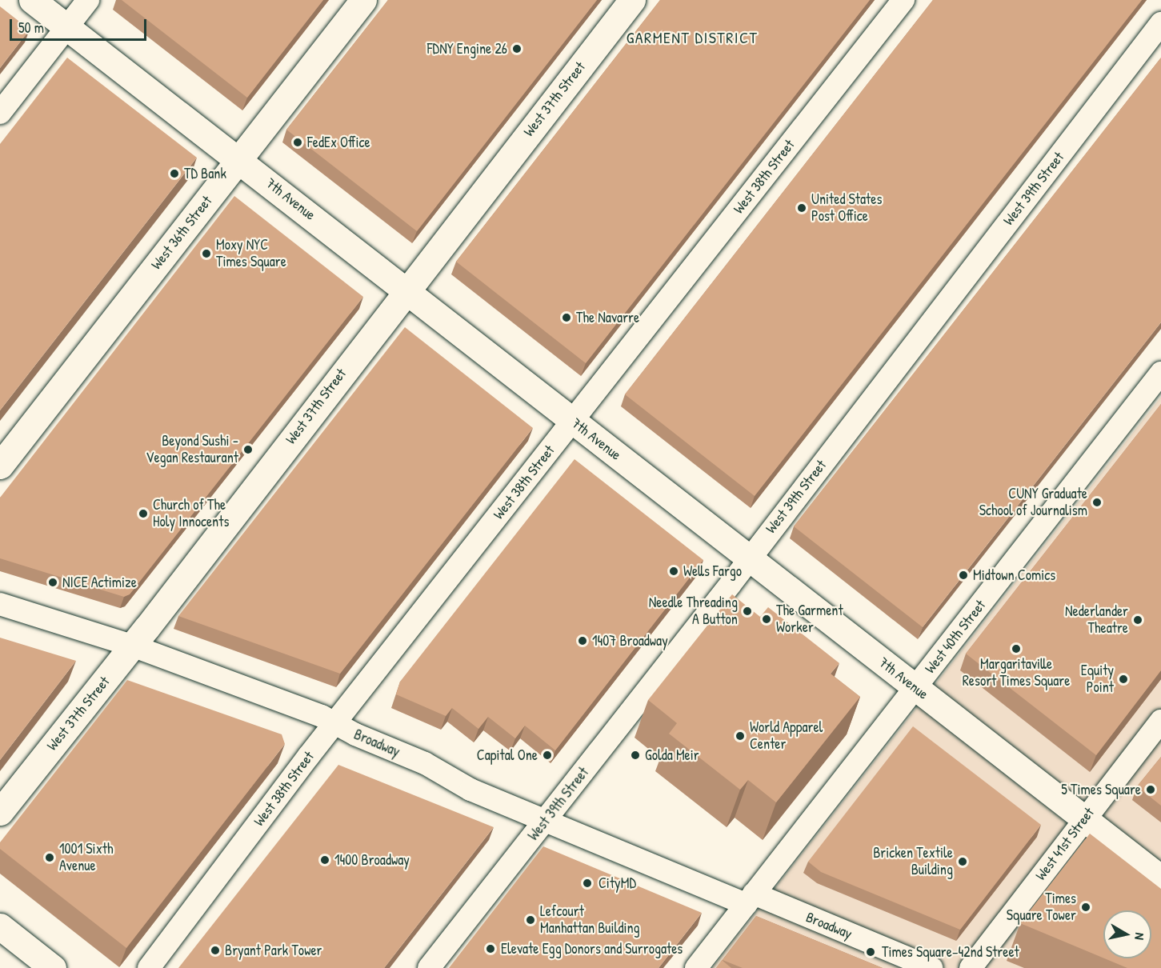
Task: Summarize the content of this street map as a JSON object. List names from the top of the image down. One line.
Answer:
{"streets":{"main road":["West 37th Street","7th Avenue","West 36th Street"],"street":["West 38th Street","West 39th Street","West 40th Street","Broadway","West 41st Street"]},"crossings":[["West 37th Street","7th Avenue"],["West 37th Street","Broadway"],["West 38th Street","7th Avenue"],["West 38th Street","Broadway"],["West 39th Street","7th Avenue"],["West 39th Street","Broadway"],["7th Avenue","West 36th Street"],["7th Avenue","West 40th Street"],["7th Avenue","West 41st Street"],["West 40th Street","Broadway"]],"districts":["GARMENT DISTRICT"],"places":["FDNY Engine 26","FedEx Office","TD Bank","United States Post Office","Moxy NYC Times Square","The Navarre","Beyond Sushi - Vegan Restaurant","CUNY Graduate School of Journalism","Church of The Holy Innocents","Wells Fargo","Midtown Comics","NICE Actimize","Needle Threading A Button","The Garment Worker","Nederlander Theatre","1407 Broadway","Margaritaville Resort Times Square","Equity Point","World Apparel Center","Capital One","Golda Meir","5 Times Square","1001 Sixth Avenue","1400 Broadway","Bricken Textile Building","CityMD","Times Square Tower","Lefcourt Manhattan Building","Elevate Egg Donors and Surrogates","Bryant Park Tower","Times Square–42nd Street"],"scale_bar":"50 m","north":"right"}
